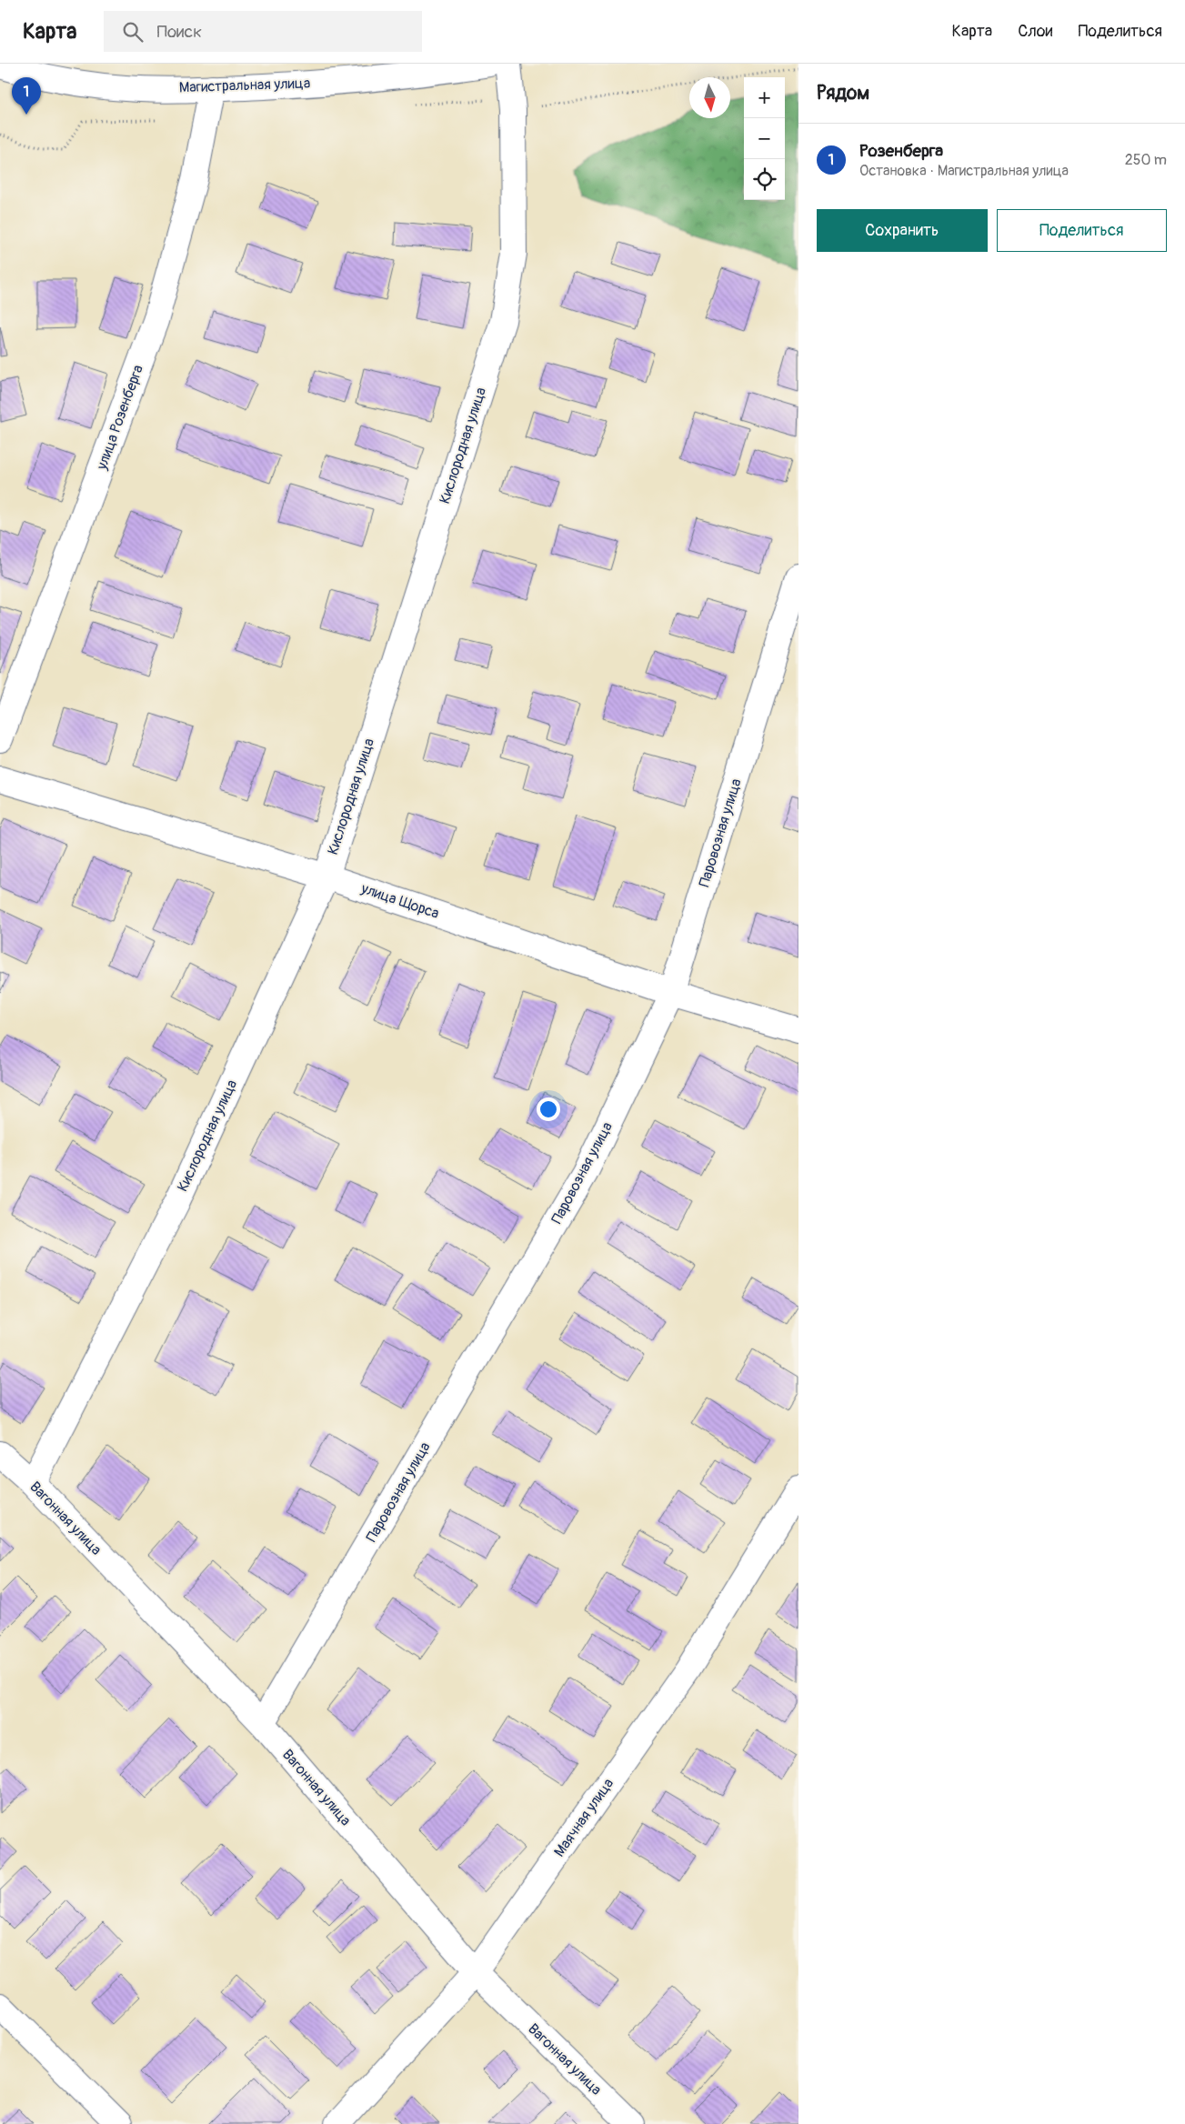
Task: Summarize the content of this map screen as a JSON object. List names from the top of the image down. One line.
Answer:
{"streets":{"street":["Магистральная улица","улица Розенберга","Кислородная улица","Паровозная улица","улица Щорса","Вагонная улица","Маячная улица"]},"crossings":[["Магистральная улица","улица Розенберга"],["Кислородная улица","улица Щорса"],["Кислородная улица","Вагонная улица"],["Паровозная улица","улица Щорса"],["Паровозная улица","Вагонная улица"],["Вагонная улица","Маячная улица"]],"north":"bottom","page":{"header":"Карта","search":"Поиск","nav":["Карта","Слои","Поделиться"],"heading":"Рядом","map_buttons":["+","−"],"pins":"1","list":[{"mark":"1","name":"Розенберга","note":"Остановка · Магистральная улица","value":"250 m"}],"buttons":["Сохранить","Поделиться"]}}
